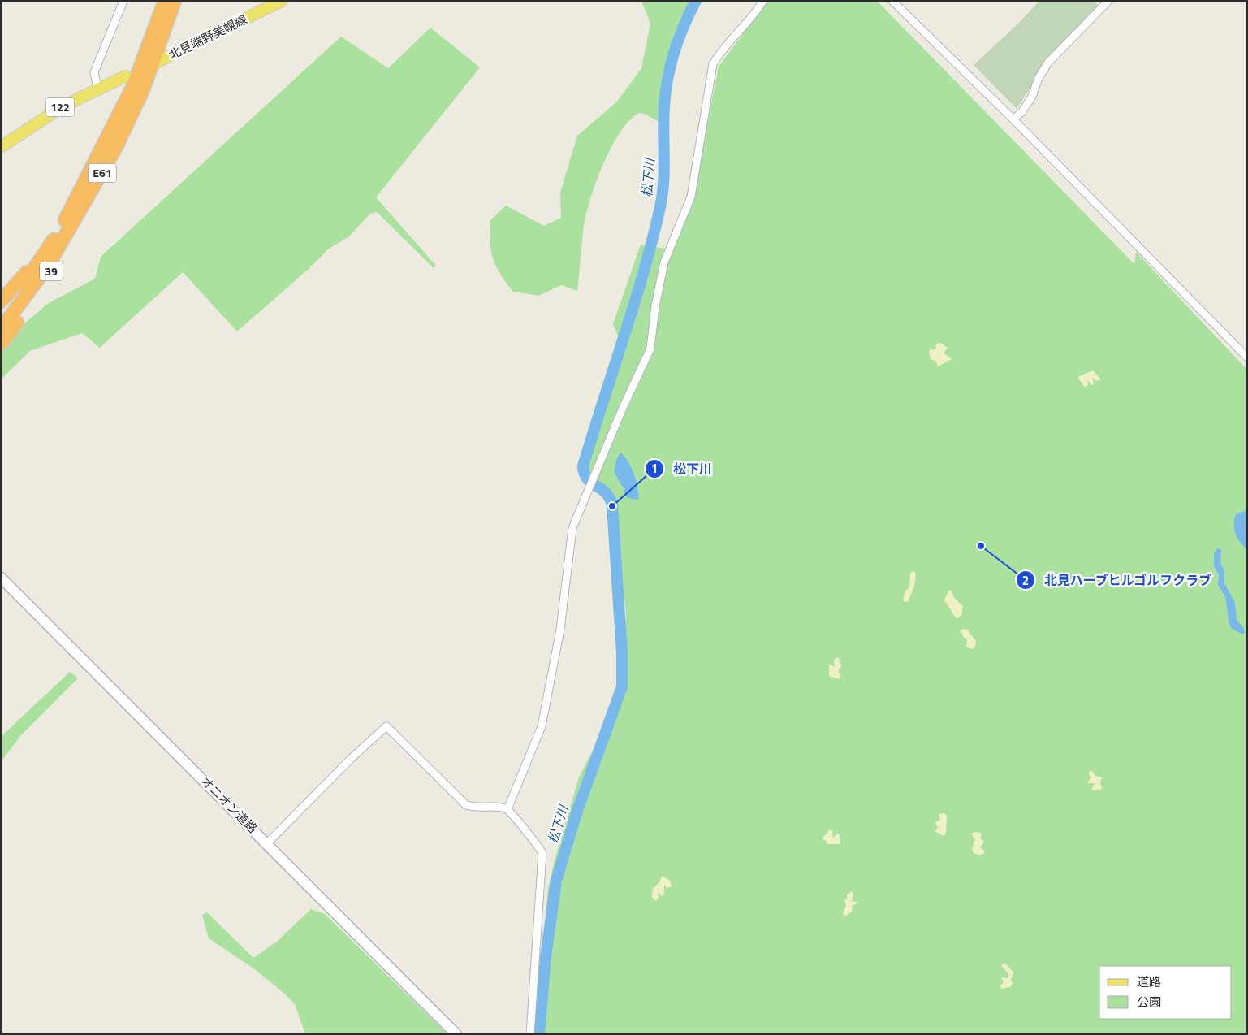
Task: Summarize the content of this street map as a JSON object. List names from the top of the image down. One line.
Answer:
{"streets":{"highway":["E61","39"],"main road":["北見端野美幌線","122"],"street":["オニオン道路"]},"crossings":[["E61","39"]],"water":["松下川"],"places":["松下川","北見ハーブヒルゴルフクラブ"],"legend":["道路","公園"]}
